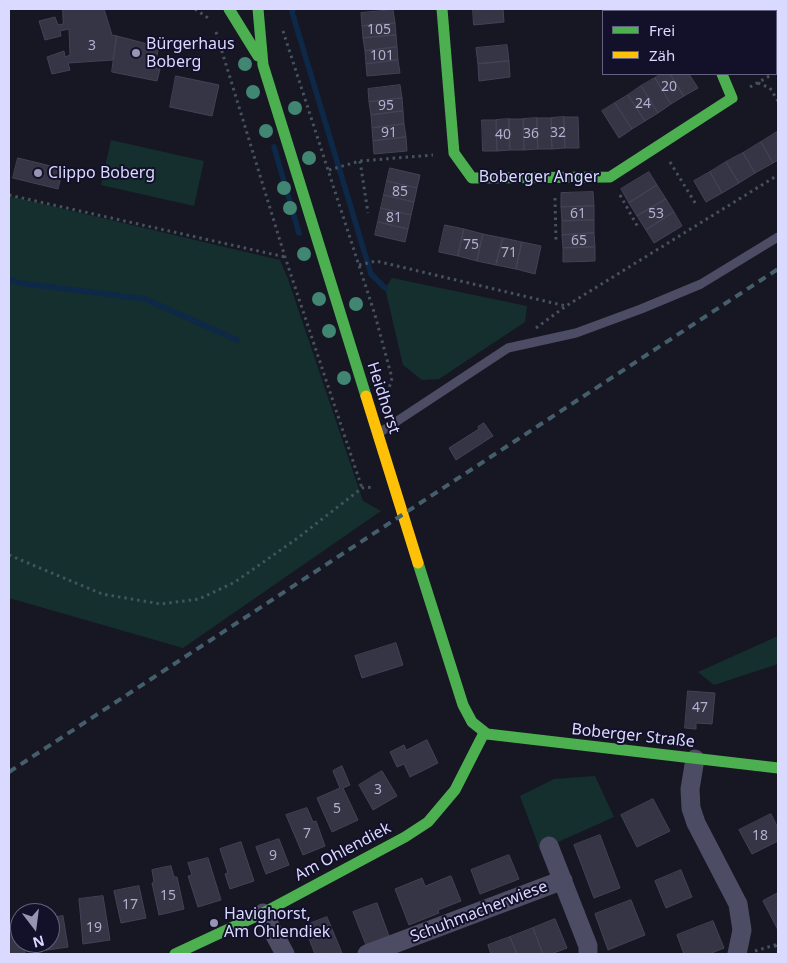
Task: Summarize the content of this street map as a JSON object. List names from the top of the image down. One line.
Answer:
{"streets":{"street":["Boberger Anger","Heidhorst","Boberger Straße","Am Ohlendiek","Schuhmacherwiese"]},"crossings":[["Heidhorst","Boberger Straße"],["Heidhorst","Am Ohlendiek"],["Boberger Straße","Am Ohlendiek"]],"places":["Bürgerhaus Boberg","Clippo Boberg","Havighorst, Am Ohlendiek"],"house_numbers":["105","3","101","20","24","95","91","32","36","40","85","61","53","81","65","75","71","47","3","5","7","18","9","15","17","19"],"legend":["Frei","Zäh"],"north":"bottom"}
